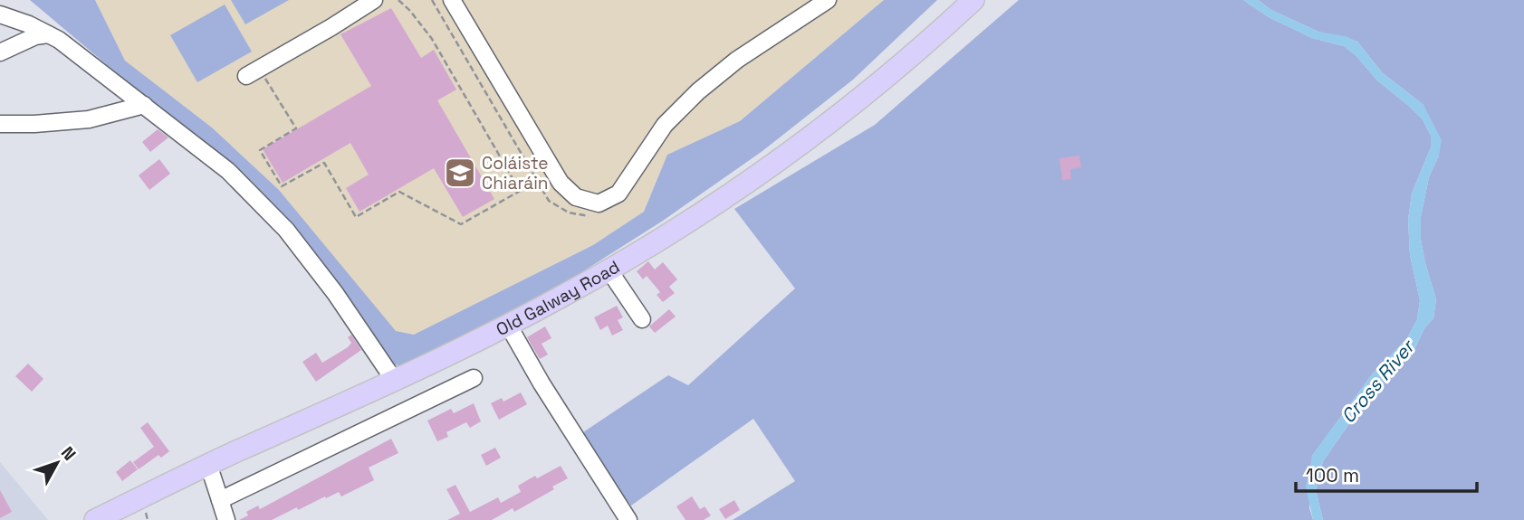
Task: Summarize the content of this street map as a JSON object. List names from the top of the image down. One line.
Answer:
{"streets":{"main road":["Old Galway Road"]},"water":["Cross River"],"places":{"school or university":["Coláiste Chiaráin"]},"scale_bar":"100 m","north":"top right"}
